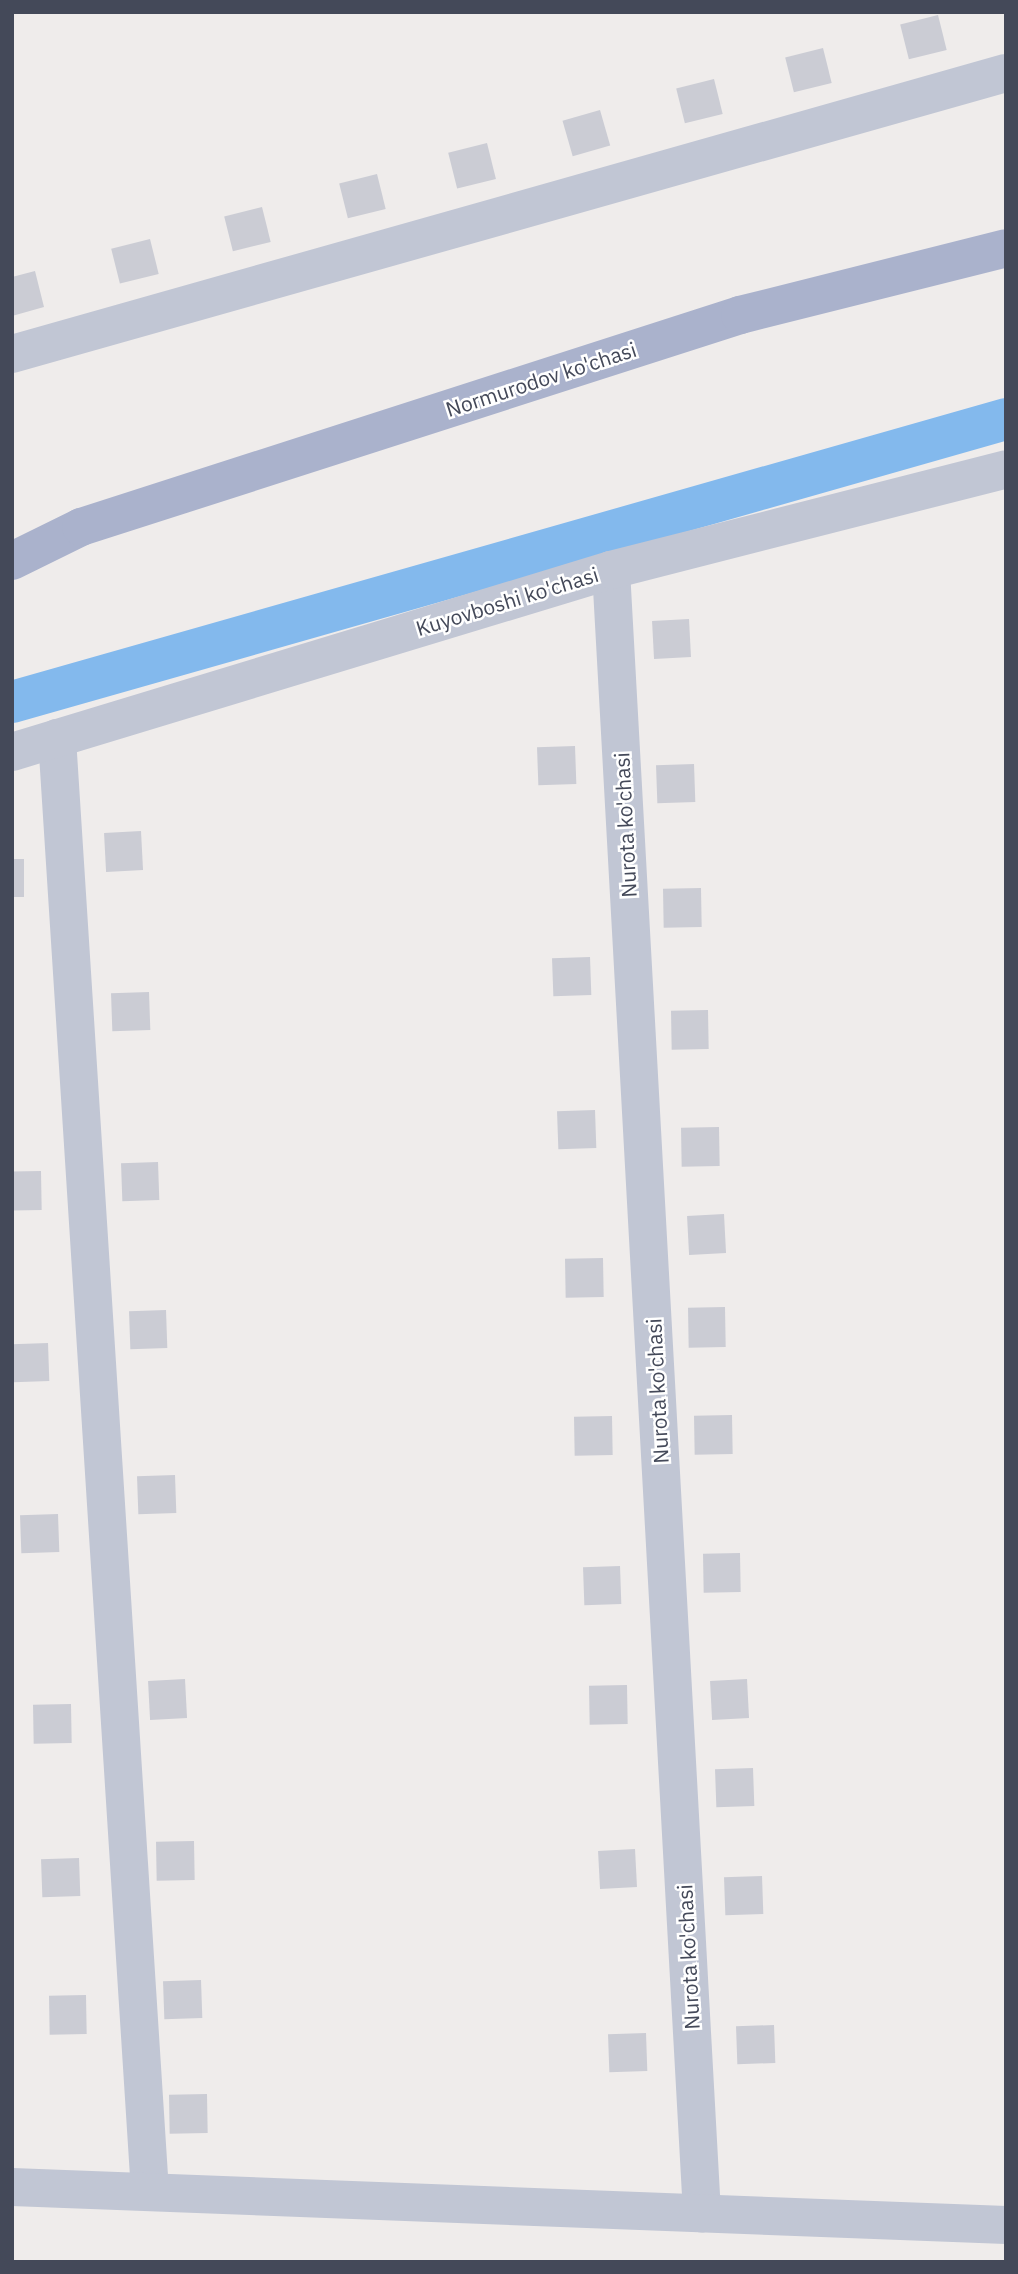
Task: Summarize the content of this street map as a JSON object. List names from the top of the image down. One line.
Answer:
{"streets":{"main road":["Normurodov ko'chasi"],"street":["Kuyovboshi ko'chasi","Nurota ko'chasi"]},"crossings":[["Kuyovboshi ko'chasi","Nurota ko'chasi"]]}
